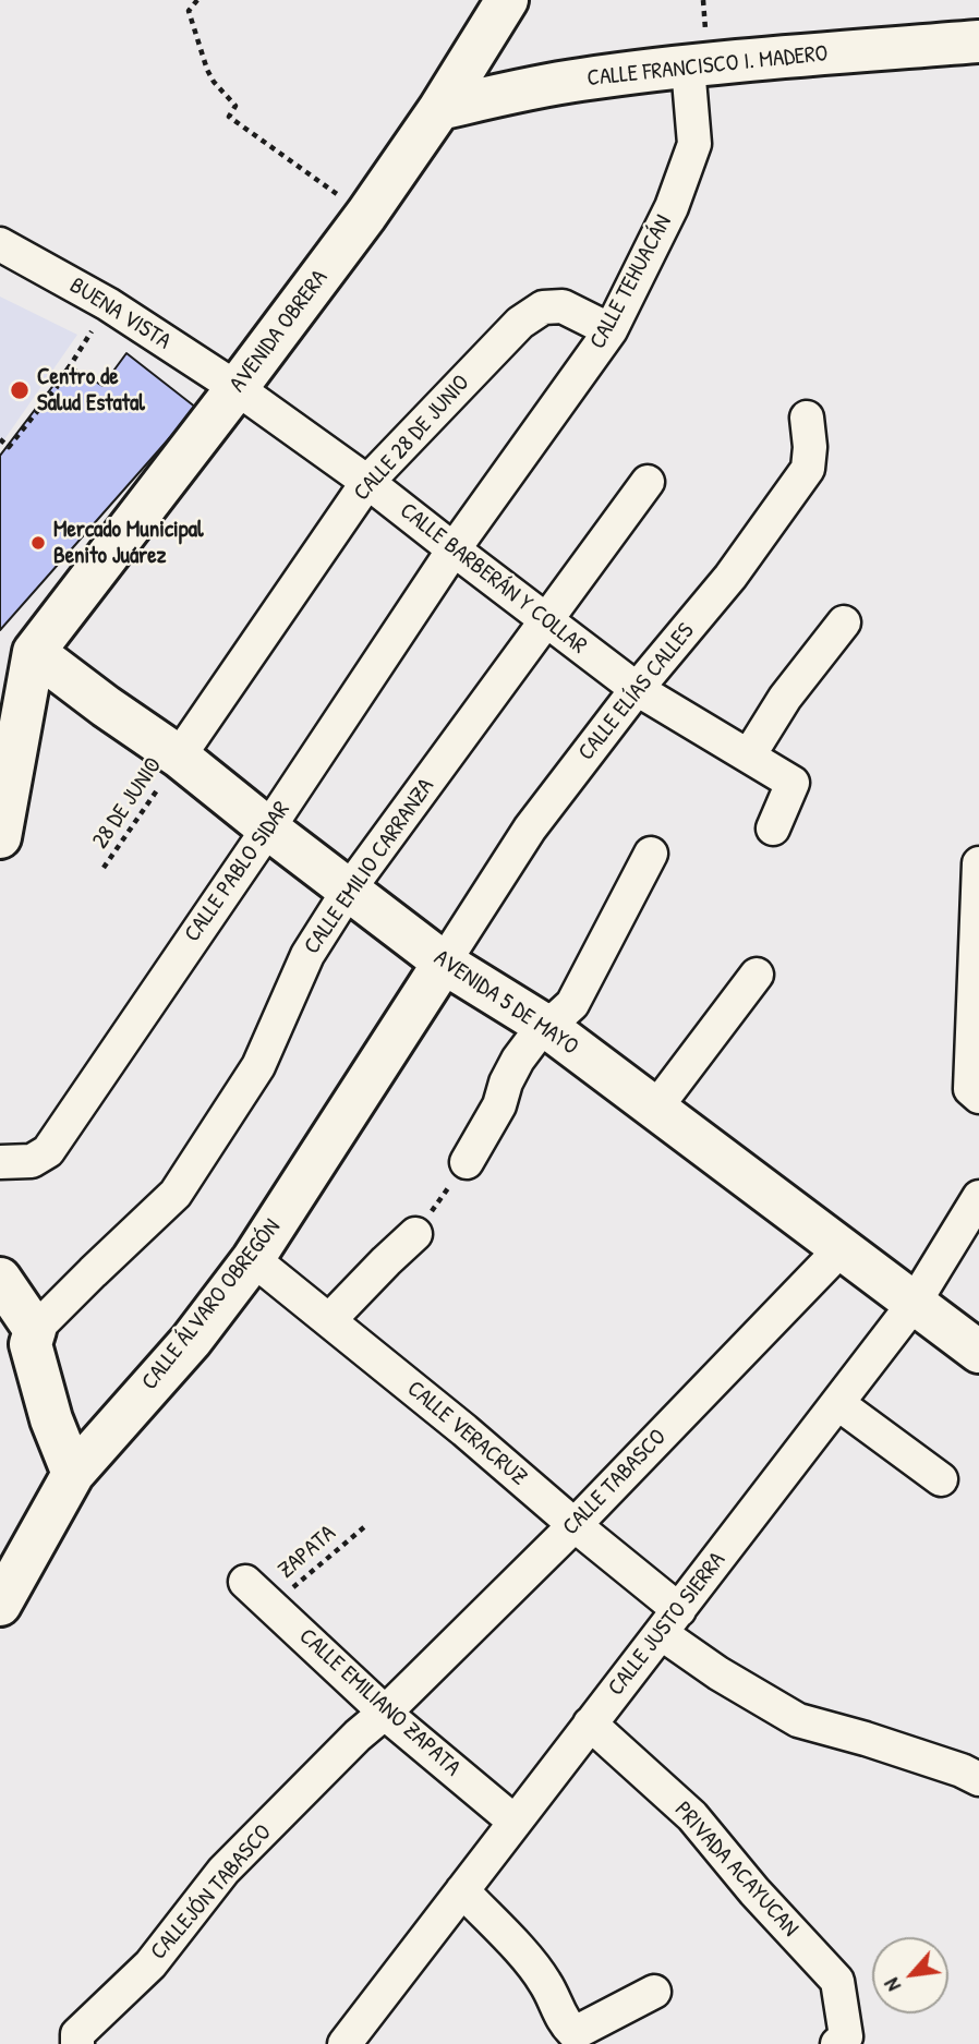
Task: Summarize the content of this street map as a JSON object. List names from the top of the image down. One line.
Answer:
{"streets":{"street":["CALLE FRANCISCO I. MADERO","CALLE TEHUACÁN","BUENA VISTA","AVENIDA OBRERA","CALLE 28 DE JUNIO","CALLE BARBERÁN Y COLLAR","CALLE ELÍAS CALLES","CALLE EMILIO CARRANZA","CALLE PABLO SIDAR","AVENIDA 5 DE MAYO","CALLE ÁLVARO OBREGÓN","CALLE VERACRUZ","CALLE TABASCO","CALLE JUSTO SIERRA","CALLE EMILIANO ZAPATA","PRIVADA ACAYUCAN","CALLEJÓN TABASCO"],"path":["28 DE JUNIO","ZAPATA"]},"crossings":[["CALLE FRANCISCO I. MADERO","CALLE TEHUACÁN"],["CALLE FRANCISCO I. MADERO","AVENIDA OBRERA"],["CALLE TEHUACÁN","CALLE 28 DE JUNIO"],["CALLE TEHUACÁN","CALLE BARBERÁN Y COLLAR"],["CALLE TEHUACÁN","CALLE PABLO SIDAR"],["BUENA VISTA","AVENIDA OBRERA"],["BUENA VISTA","CALLE BARBERÁN Y COLLAR"],["AVENIDA OBRERA","CALLE BARBERÁN Y COLLAR"],["AVENIDA OBRERA","AVENIDA 5 DE MAYO"],["CALLE 28 DE JUNIO","CALLE BARBERÁN Y COLLAR"],["CALLE 28 DE JUNIO","28 DE JUNIO"],["CALLE 28 DE JUNIO","AVENIDA 5 DE MAYO"],["CALLE BARBERÁN Y COLLAR","CALLE ELÍAS CALLES"],["CALLE BARBERÁN Y COLLAR","CALLE EMILIO CARRANZA"],["CALLE BARBERÁN Y COLLAR","CALLE PABLO SIDAR"],["CALLE ELÍAS CALLES","AVENIDA 5 DE MAYO"],["CALLE ELÍAS CALLES","CALLE ÁLVARO OBREGÓN"],["28 DE JUNIO","AVENIDA 5 DE MAYO"],["CALLE EMILIO CARRANZA","AVENIDA 5 DE MAYO"],["CALLE PABLO SIDAR","AVENIDA 5 DE MAYO"],["AVENIDA 5 DE MAYO","CALLE ÁLVARO OBREGÓN"],["AVENIDA 5 DE MAYO","CALLE TABASCO"],["AVENIDA 5 DE MAYO","CALLE JUSTO SIERRA"],["CALLE ÁLVARO OBREGÓN","CALLE VERACRUZ"],["CALLE VERACRUZ","CALLE TABASCO"],["CALLE VERACRUZ","CALLE JUSTO SIERRA"],["CALLE TABASCO","CALLE EMILIANO ZAPATA"],["CALLE TABASCO","CALLEJÓN TABASCO"],["ZAPATA","CALLE EMILIANO ZAPATA"],["CALLE JUSTO SIERRA","CALLE EMILIANO ZAPATA"],["CALLE JUSTO SIERRA","PRIVADA ACAYUCAN"],["CALLE EMILIANO ZAPATA","CALLEJÓN TABASCO"]],"places":["Centro de Salud Estatal","Mercado Municipal Benito Juárez"],"north":"bottom left"}
